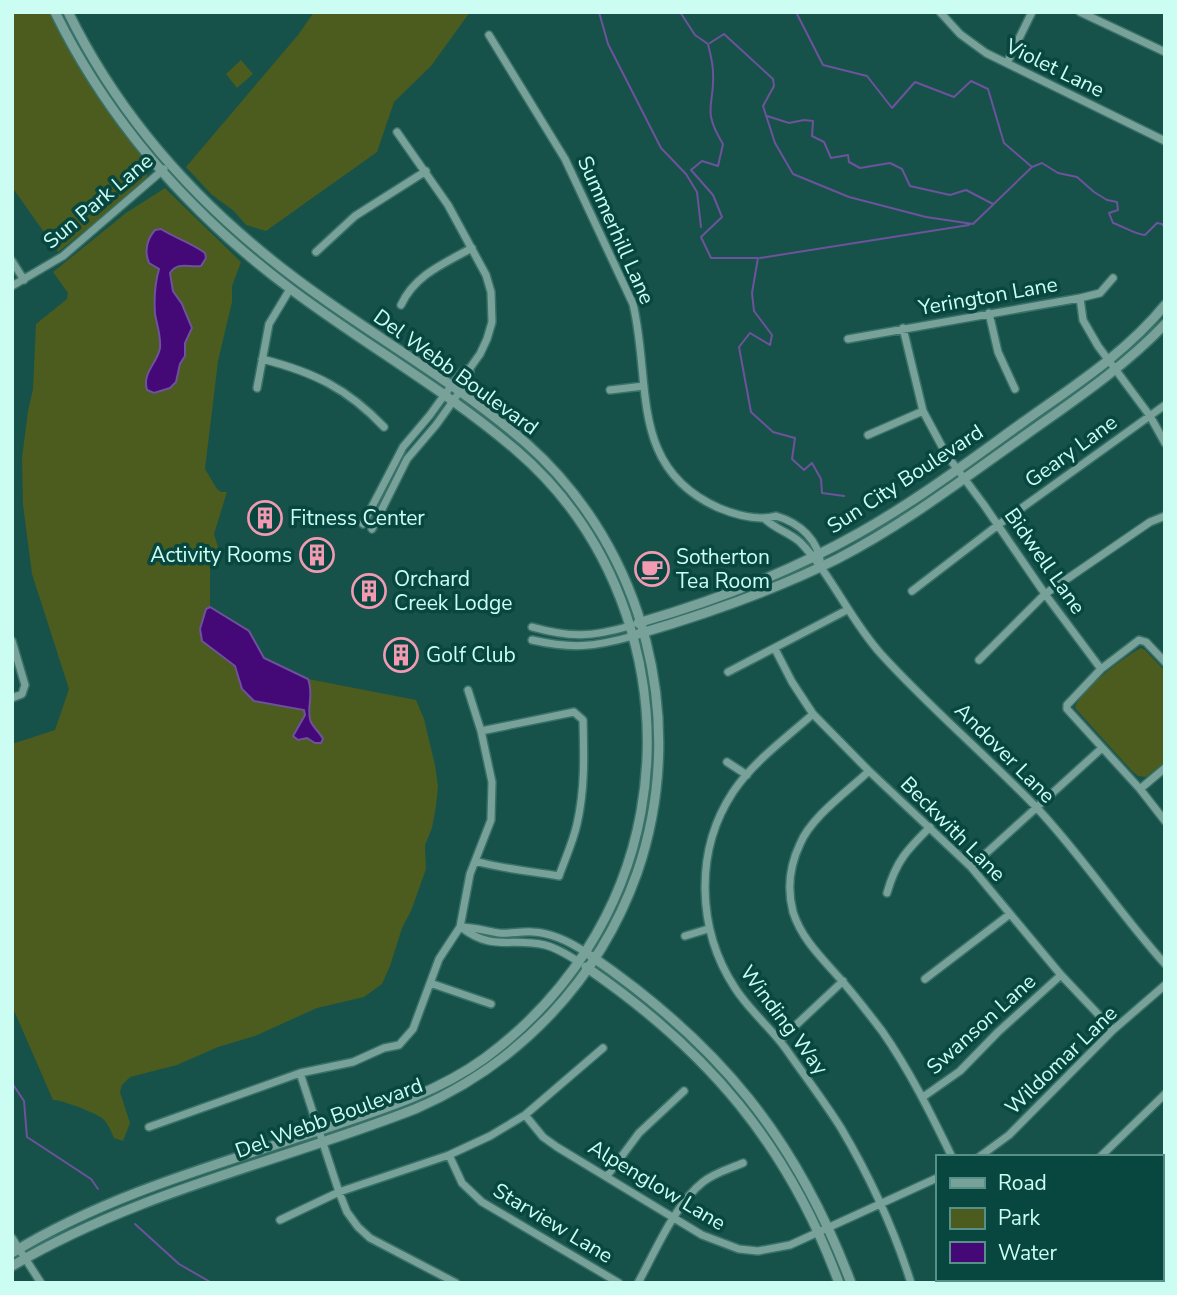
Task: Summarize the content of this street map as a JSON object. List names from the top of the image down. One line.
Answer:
{"streets":{"street":["Violet Lane","Sun Park Lane","Summerhill Lane","Yerington Lane","Del Webb Boulevard","Geary Lane","Sun City Boulevard","Bidwell Lane","Andover Lane","Beckwith Lane","Winding Way","Swanson Lane","Wildomar Lane","Alpenglow Lane","Starview Lane"]},"crossings":[["Sun Park Lane","Del Webb Boulevard"],["Summerhill Lane","Sun City Boulevard"],["Summerhill Lane","Andover Lane"],["Yerington Lane","Bidwell Lane"],["Del Webb Boulevard","Sun City Boulevard"],["Geary Lane","Bidwell Lane"],["Sun City Boulevard","Bidwell Lane"],["Sun City Boulevard","Andover Lane"],["Beckwith Lane","Winding Way"],["Beckwith Lane","Swanson Lane"],["Beckwith Lane","Wildomar Lane"]],"places":{"building":["Fitness Center","Activity Rooms","Orchard Creek Lodge","Golf Club"],"cafe":["Sotherton Tea Room"]},"legend":["Road","Park","Water"]}
